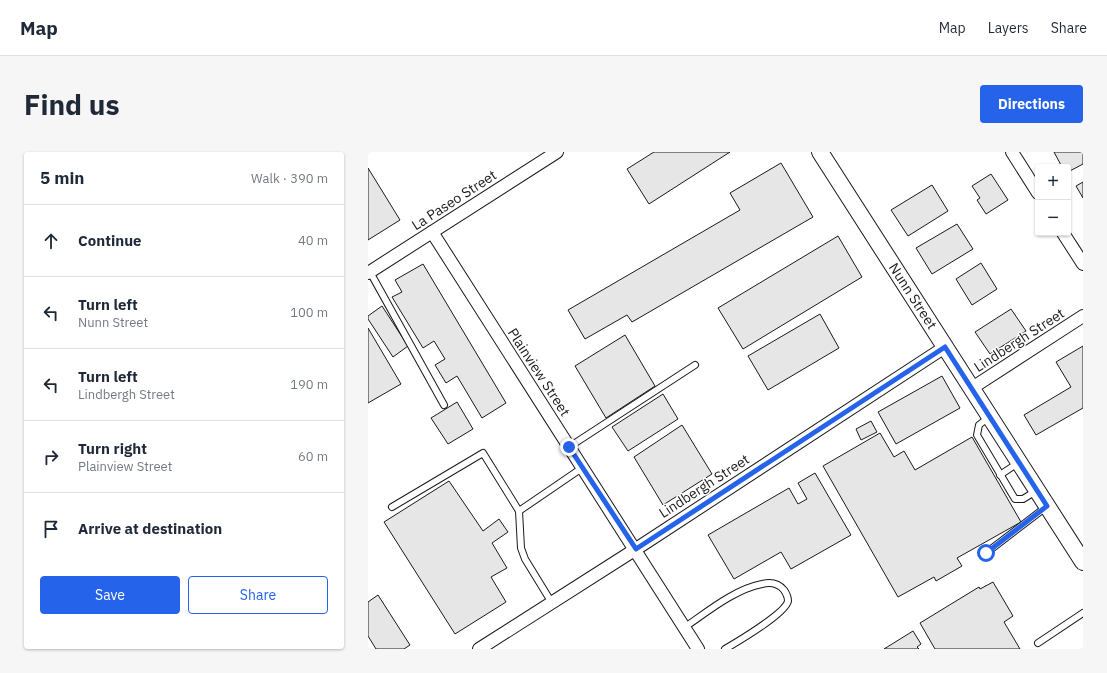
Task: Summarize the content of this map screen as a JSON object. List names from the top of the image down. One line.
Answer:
{"streets":{"street":["La Paseo Street","Nunn Street","Lindbergh Street","Plainview Street"]},"crossings":[["La Paseo Street","Plainview Street"],["Nunn Street","Lindbergh Street"],["Lindbergh Street","Plainview Street"]],"page":{"header":"Map","nav":["Map","Layers","Share"],"buttons":["Directions",["Save","Share"]],"title":"Find us","heading":["5 min","Walk · 390 m"],"map_buttons":["+","−"],"list":[["Continue","40 m"],["Turn left","Nunn Street","100 m"],["Turn left","Lindbergh Street","190 m"],["Turn right","Plainview Street","60 m"],"Arrive at destination"]}}
